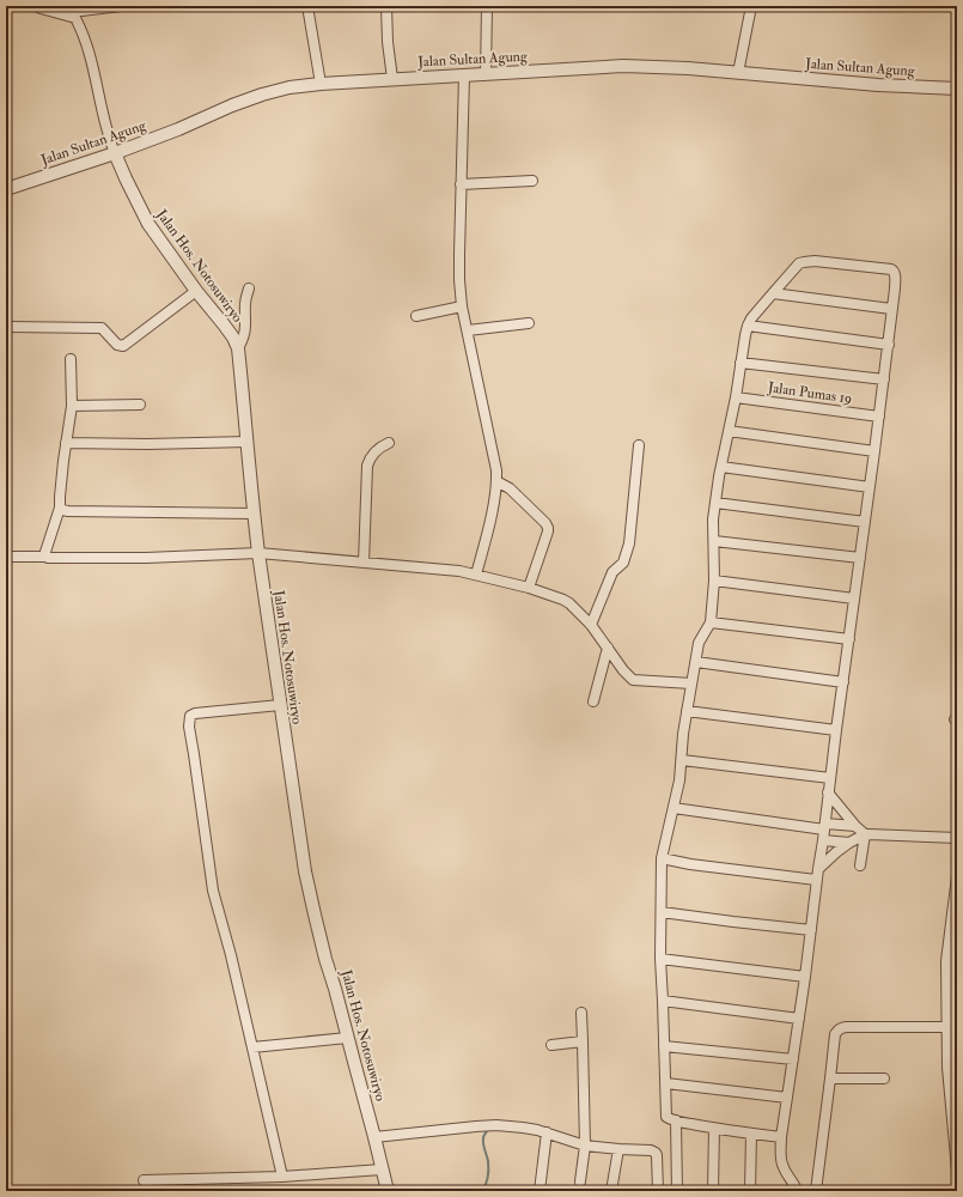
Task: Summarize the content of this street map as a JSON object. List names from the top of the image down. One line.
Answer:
{"streets":{"street":["Jalan Sultan Agung","Jalan Hos. Notosuwiryo","Jalan Pumas 19"]},"crossings":[["Jalan Sultan Agung","Jalan Hos. Notosuwiryo"]]}
